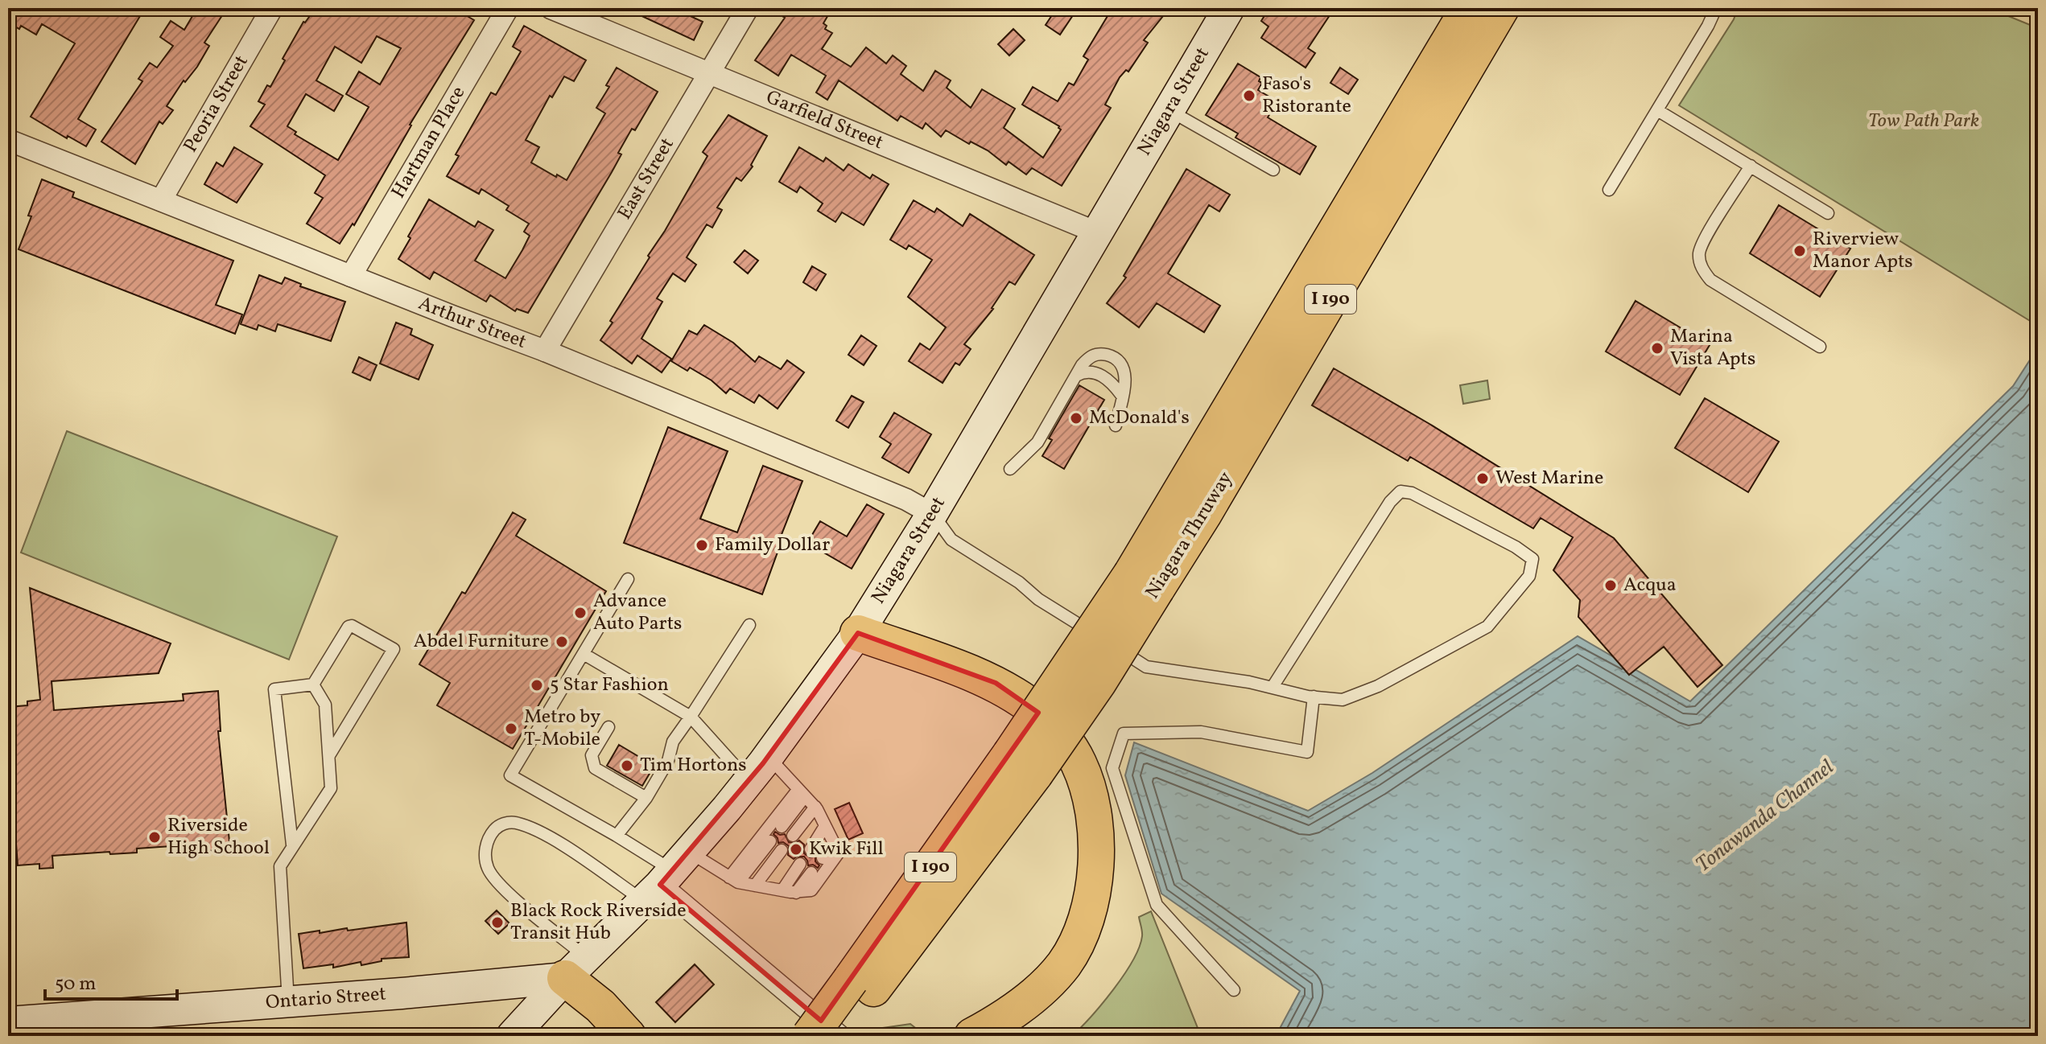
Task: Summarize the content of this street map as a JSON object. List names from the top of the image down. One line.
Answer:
{"streets":{"highway":["I 190","Niagara Thruway"],"main road":["Niagara Street","Ontario Street"],"street":["Peoria Street","Garfield Street","Hartman Place","East Street","Arthur Street"]},"crossings":[["Niagara Street","Garfield Street"],["Niagara Street","Arthur Street"],["Niagara Street","Ontario Street"],["Peoria Street","Arthur Street"],["Garfield Street","East Street"],["Hartman Place","Arthur Street"],["East Street","Arthur Street"]],"water":["Tonawanda Channel"],"parks":["Tow Path Park"],"places":["Faso's Ristorante","Riverview Manor Apts","Marina Vista Apts","McDonald's","West Marine","Family Dollar","Acqua","Advance Auto Parts","Abdel Furniture","5 Star Fashion","Metro by T-Mobile","Tim Hortons","Riverside High School","Kwik Fill","Black Rock Riverside Transit Hub"],"scale_bar":"50 m"}
